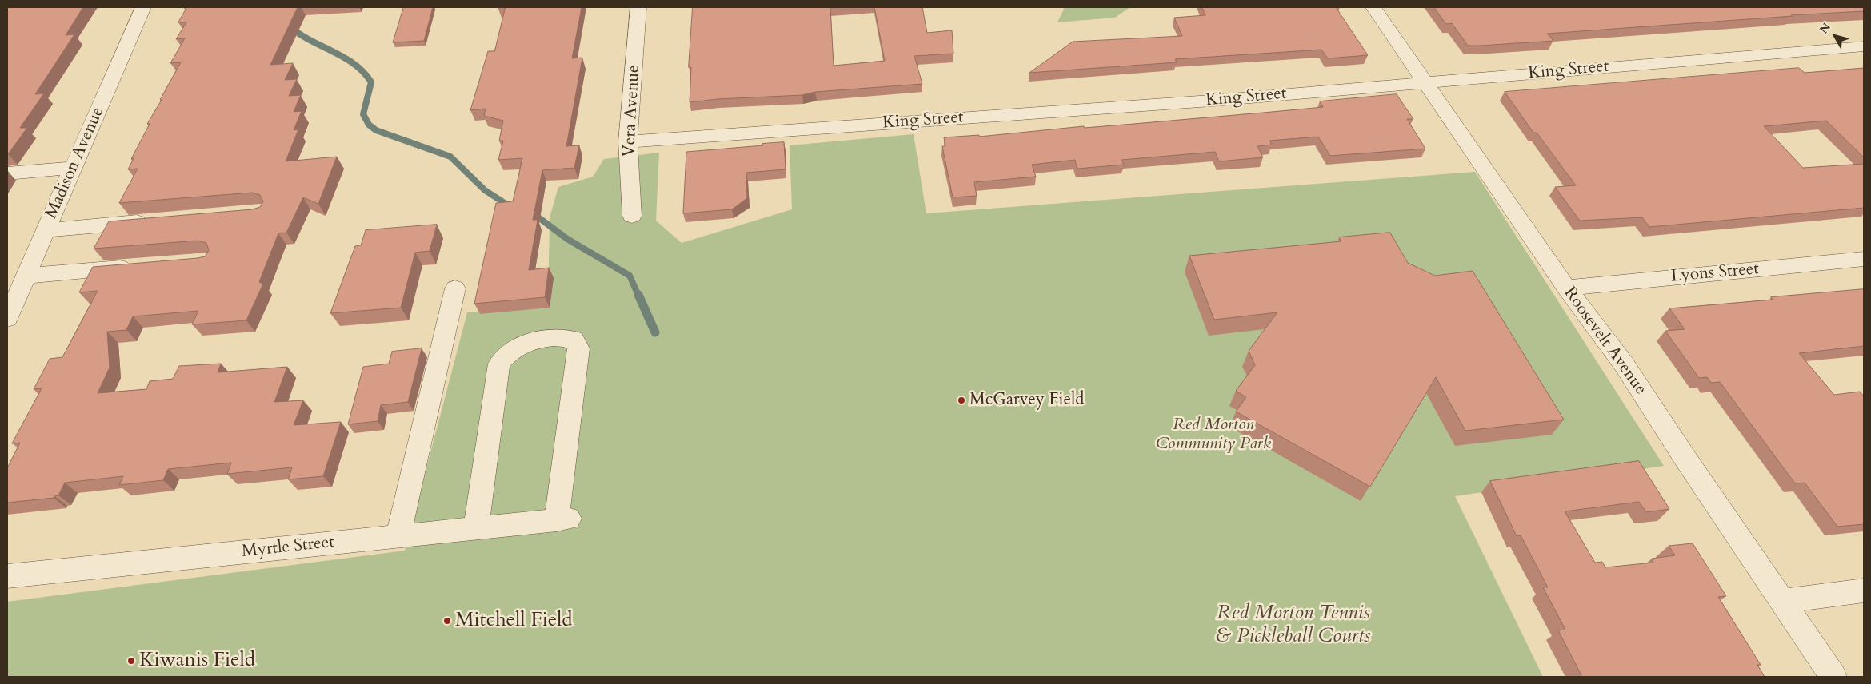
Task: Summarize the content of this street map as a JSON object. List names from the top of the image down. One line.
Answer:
{"streets":{"street":["King Street","Vera Avenue","Madison Avenue","Lyons Street","Roosevelt Avenue","Myrtle Street"]},"crossings":[["King Street","Vera Avenue"],["King Street","Roosevelt Avenue"],["Lyons Street","Roosevelt Avenue"]],"parks":["Red Morton Community Park","Red Morton Tennis & Pickleball Courts"],"places":["McGarvey Field","Mitchell Field","Kiwanis Field"],"north":"top left"}
